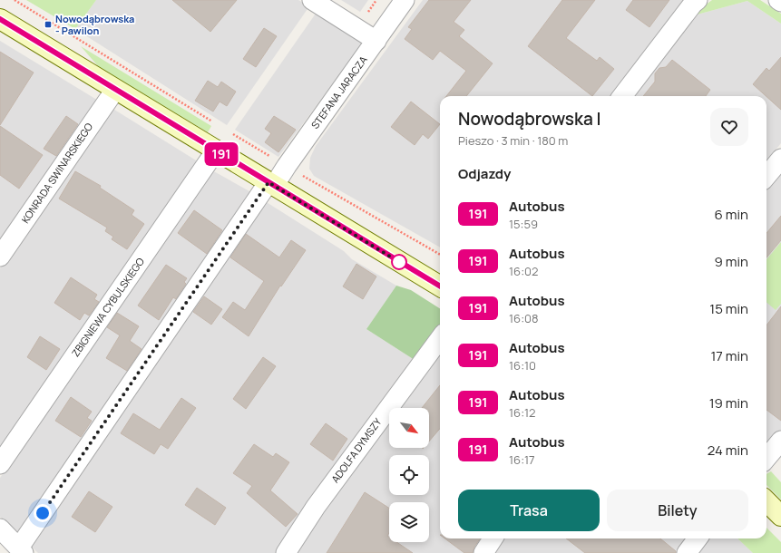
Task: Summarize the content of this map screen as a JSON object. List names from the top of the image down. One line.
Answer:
{"streets":{"street":["STEFANA JARACZA","KONRADA SWINARSKIEGO","ZBIGNIEWA CYBULSKIEGO","ADOLFA DYMSZY"]},"places":{"transit":["Nowodąbrowska - Pawilon"]},"lines":["bus line 191"],"north":"bottom right","page":{"on_map":"191","heading":[["Nowodąbrowska I","Pieszo · 3 min · 180 m"],"Odjazdy"],"list":[{"mark":"191","name":"Autobus","note":"15:59","value":"6 min"},{"mark":"191","name":"Autobus","note":"16:02","value":"9 min"},{"mark":"191","name":"Autobus","note":"16:08","value":"15 min"},{"mark":"191","name":"Autobus","note":"16:10","value":"17 min"},{"mark":"191","name":"Autobus","note":"16:12","value":"19 min"},{"mark":"191","name":"Autobus","note":"16:17","value":"24 min"}],"buttons":["Trasa","Bilety"]}}
